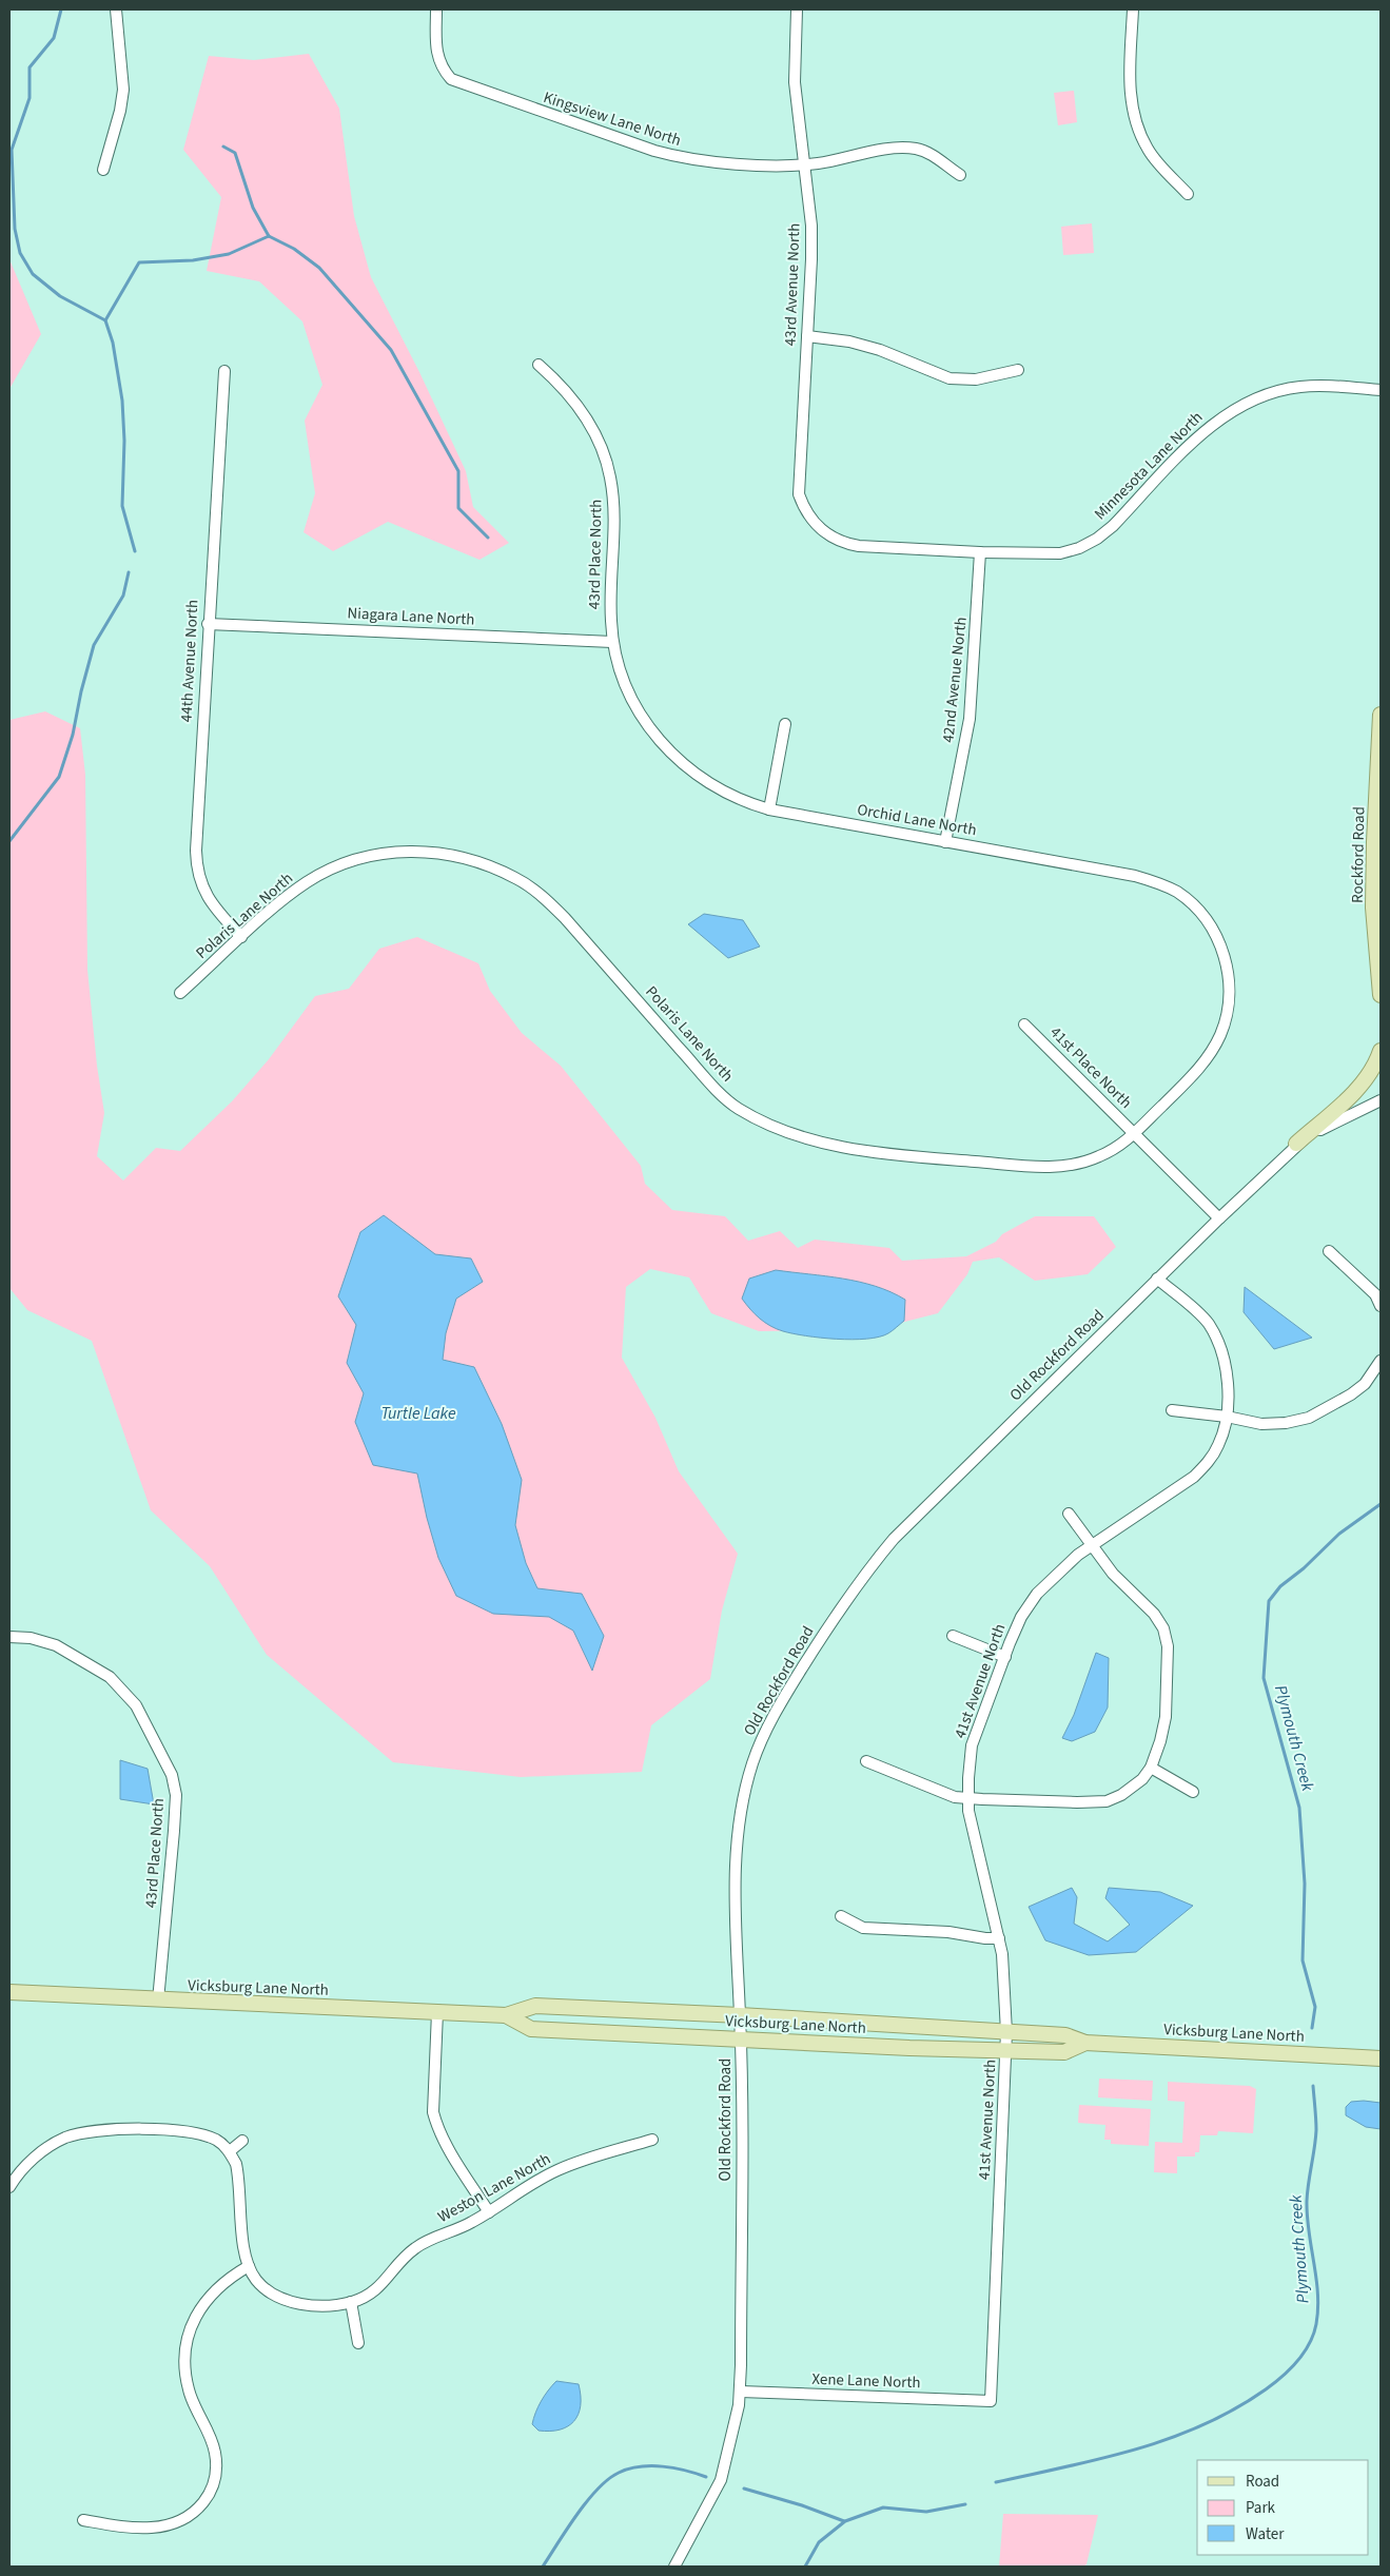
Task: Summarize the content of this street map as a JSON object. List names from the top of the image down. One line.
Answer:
{"streets":{"main road":["Rockford Road","Vicksburg Lane North"],"street":["Kingsview Lane North","43rd Avenue North","Minnesota Lane North","43rd Place North","Niagara Lane North","44th Avenue North","42nd Avenue North","Orchid Lane North","Polaris Lane North","41st Place North","Old Rockford Road","41st Avenue North","Weston Lane North","Xene Lane North"]},"crossings":[["Kingsview Lane North","43rd Avenue North"],["43rd Avenue North","Minnesota Lane North"],["Minnesota Lane North","42nd Avenue North"],["43rd Place North","Niagara Lane North"],["43rd Place North","Orchid Lane North"],["43rd Place North","Vicksburg Lane North"],["Niagara Lane North","44th Avenue North"],["Niagara Lane North","Orchid Lane North"],["44th Avenue North","Polaris Lane North"],["42nd Avenue North","Orchid Lane North"],["Orchid Lane North","Polaris Lane North"],["Orchid Lane North","41st Place North"],["Polaris Lane North","41st Place North"],["Old Rockford Road","41st Avenue North"],["Old Rockford Road","Vicksburg Lane North"],["Old Rockford Road","Xene Lane North"],["41st Avenue North","Vicksburg Lane North"],["41st Avenue North","Xene Lane North"]],"water":["Turtle Lake","Plymouth Creek"],"legend":["Road","Park","Water"]}
